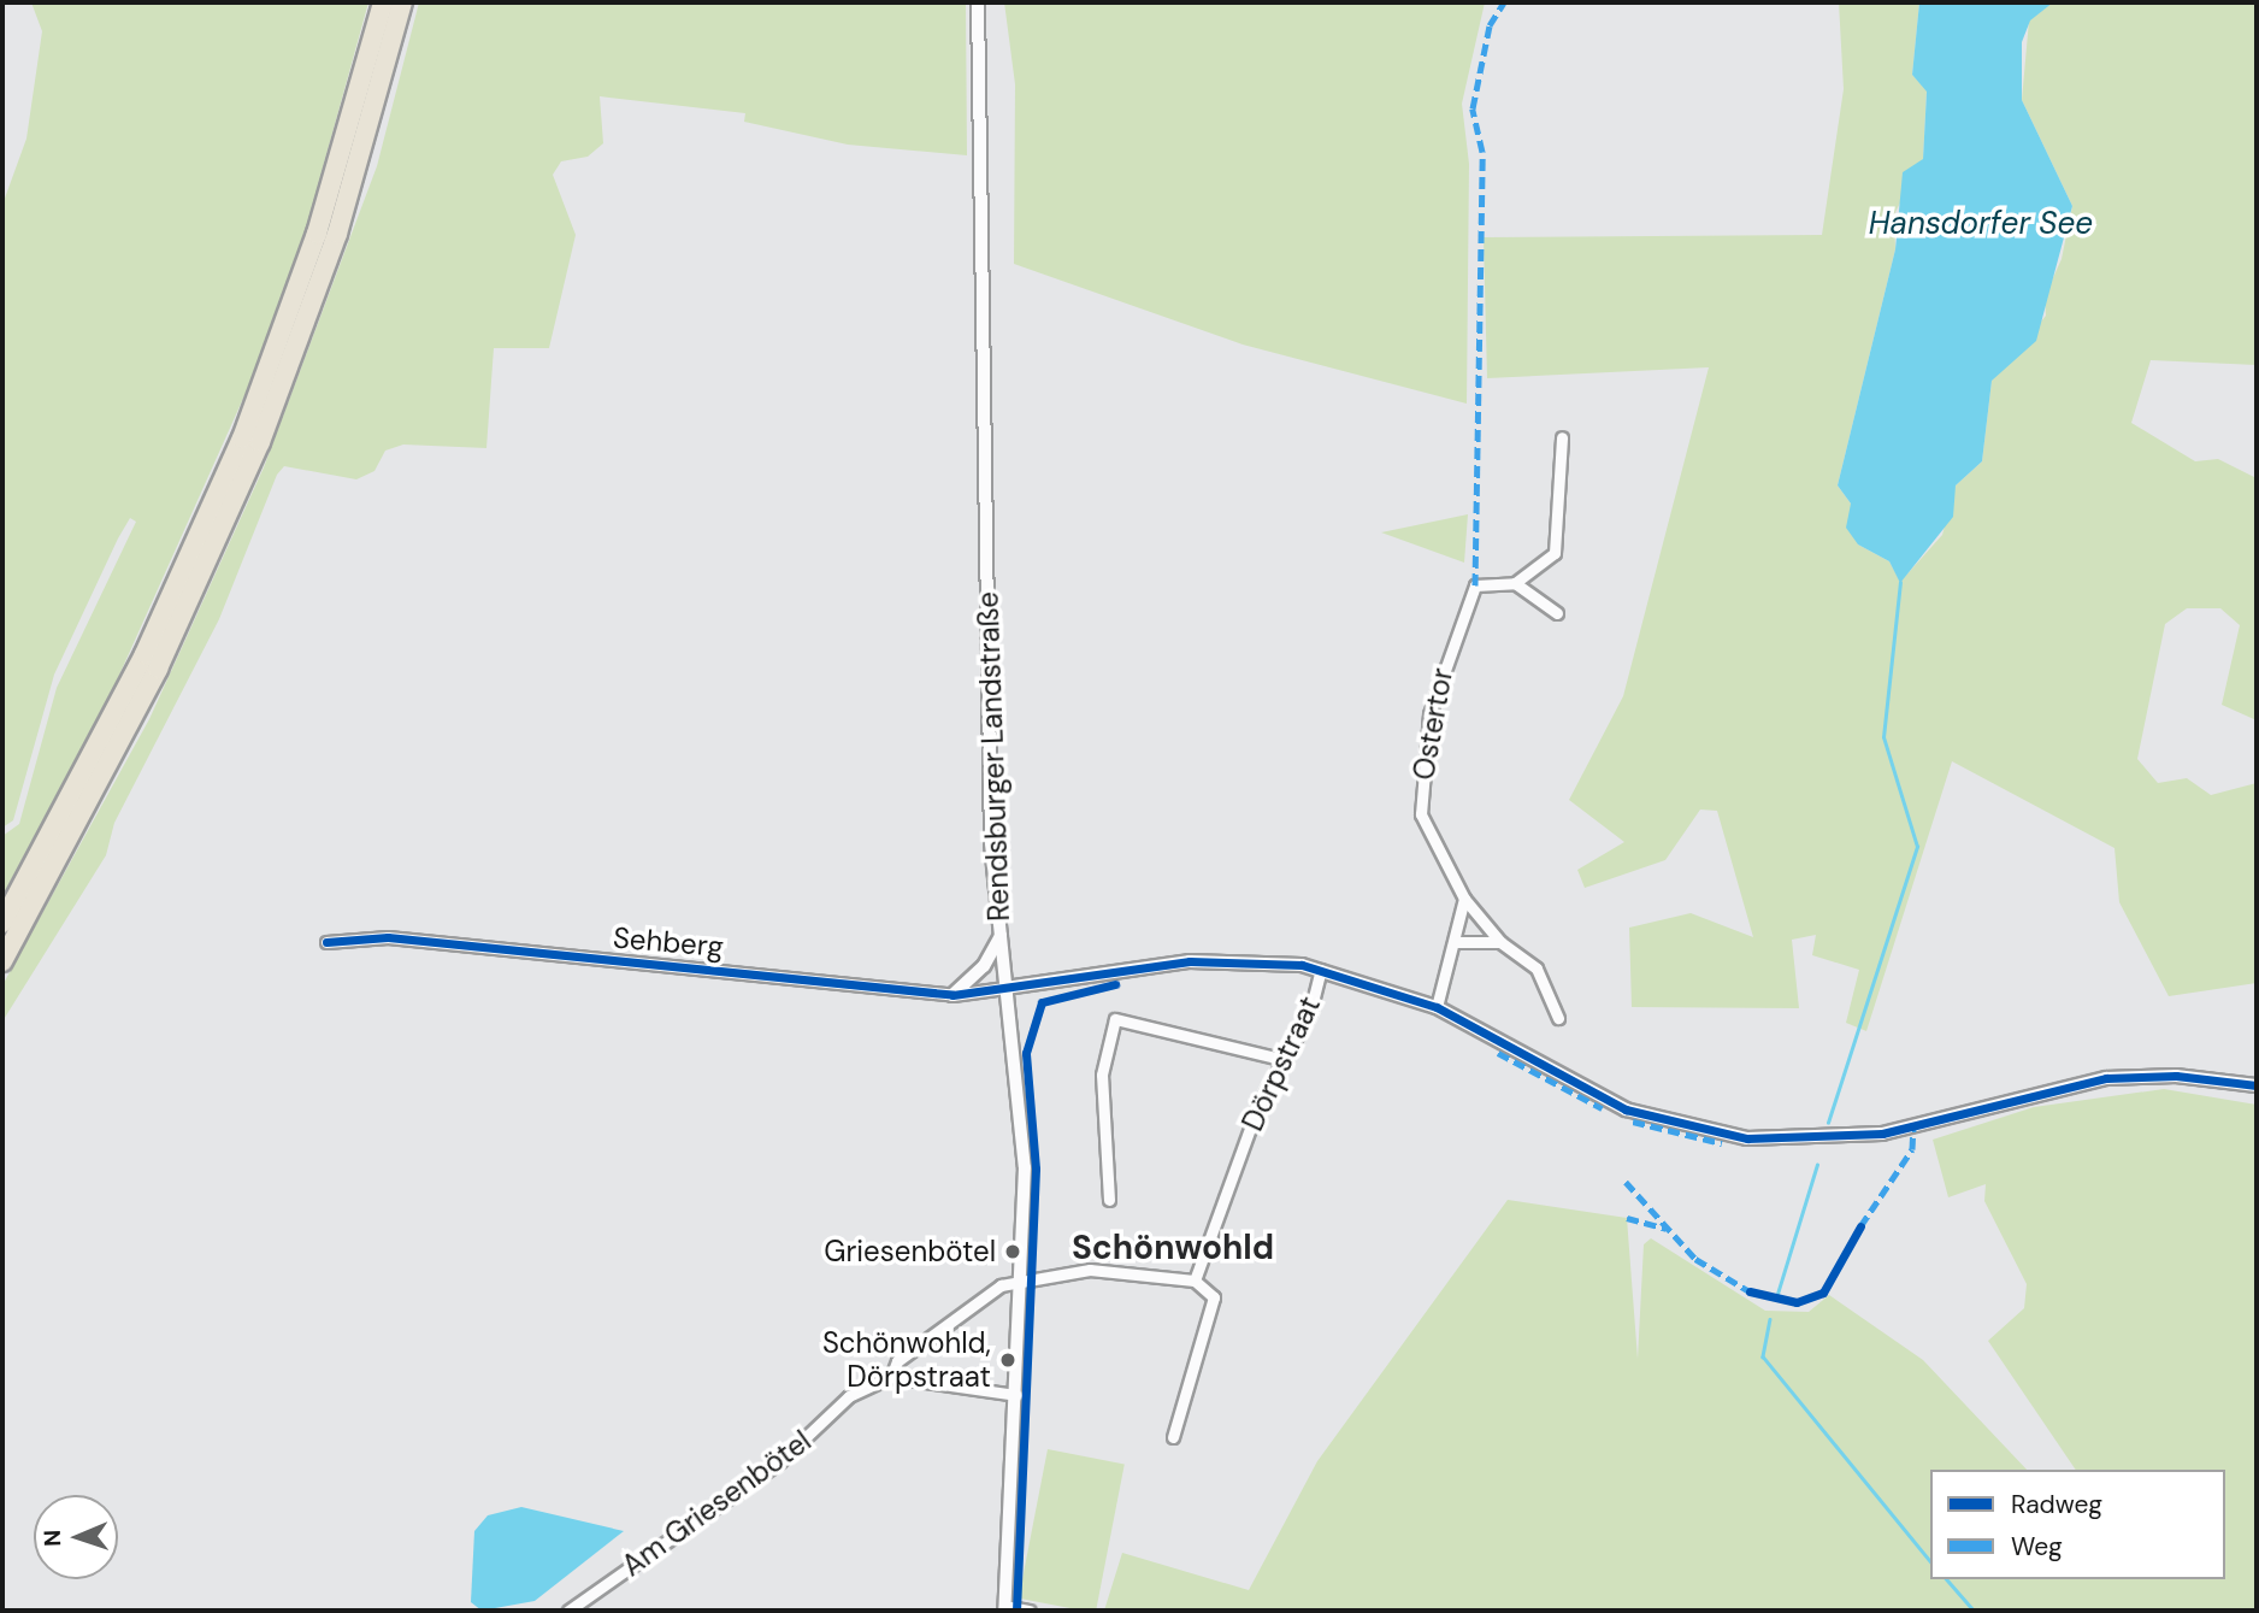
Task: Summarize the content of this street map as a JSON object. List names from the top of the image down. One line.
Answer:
{"streets":{"street":["Ostertor","Rendsburger Landstraße","Sehberg","Dörpstraat","Am Griesenbötel"]},"crossings":[["Rendsburger Landstraße","Sehberg"],["Rendsburger Landstraße","Am Griesenbötel"]],"districts":["Schönwohld"],"water":["Hansdorfer See"],"places":["Griesenbötel","Schönwohld, Dörpstraat"],"legend":["Radweg","Weg"],"north":"left"}
